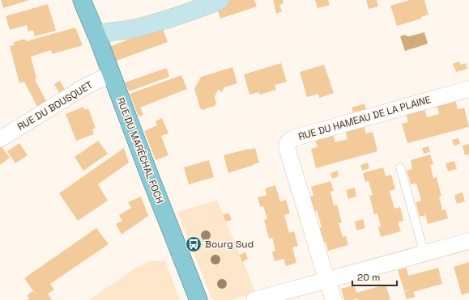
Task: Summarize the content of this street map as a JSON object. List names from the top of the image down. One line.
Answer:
{"streets":{"main road":["RUE DU MARÉCHAL FOCH"],"street":["RUE DU BOUSQUET","RUE DU HAMEAU DE LA PLAINE"]},"crossings":[["RUE DU BOUSQUET","RUE DU MARÉCHAL FOCH"]],"places":{"bus stop":["Bourg Sud"]},"scale_bar":"20 m"}
